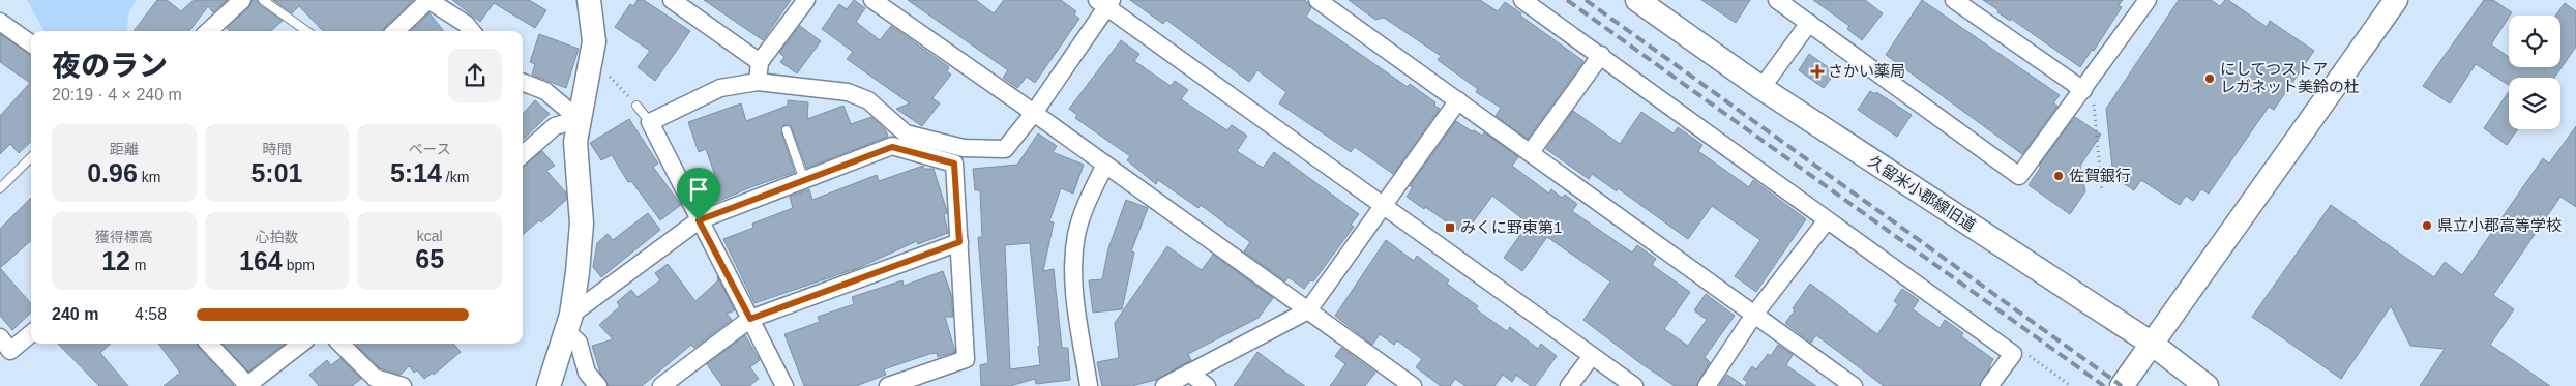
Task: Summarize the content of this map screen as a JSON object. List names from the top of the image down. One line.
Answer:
{"streets":{"street":["久留米小郡線旧道"]},"places":{"health":["さかい薬局"],"other":["にしてつストア レガネット美鈴の杜","佐賀銀行","県立小郡高等学校"],"transit":["みくに野東第1"]},"page":{"heading":["夜のラン","20:19 · 4 × 240 m"],"stats":[["距離","0.96 km"],["時間","5:01"],["ペース","5:14 /km"],["獲得標高","12 m"],["心拍数","164 bpm"],["kcal","65"]],"list":[{"name":"240 m","note":"4:58"}]}}
